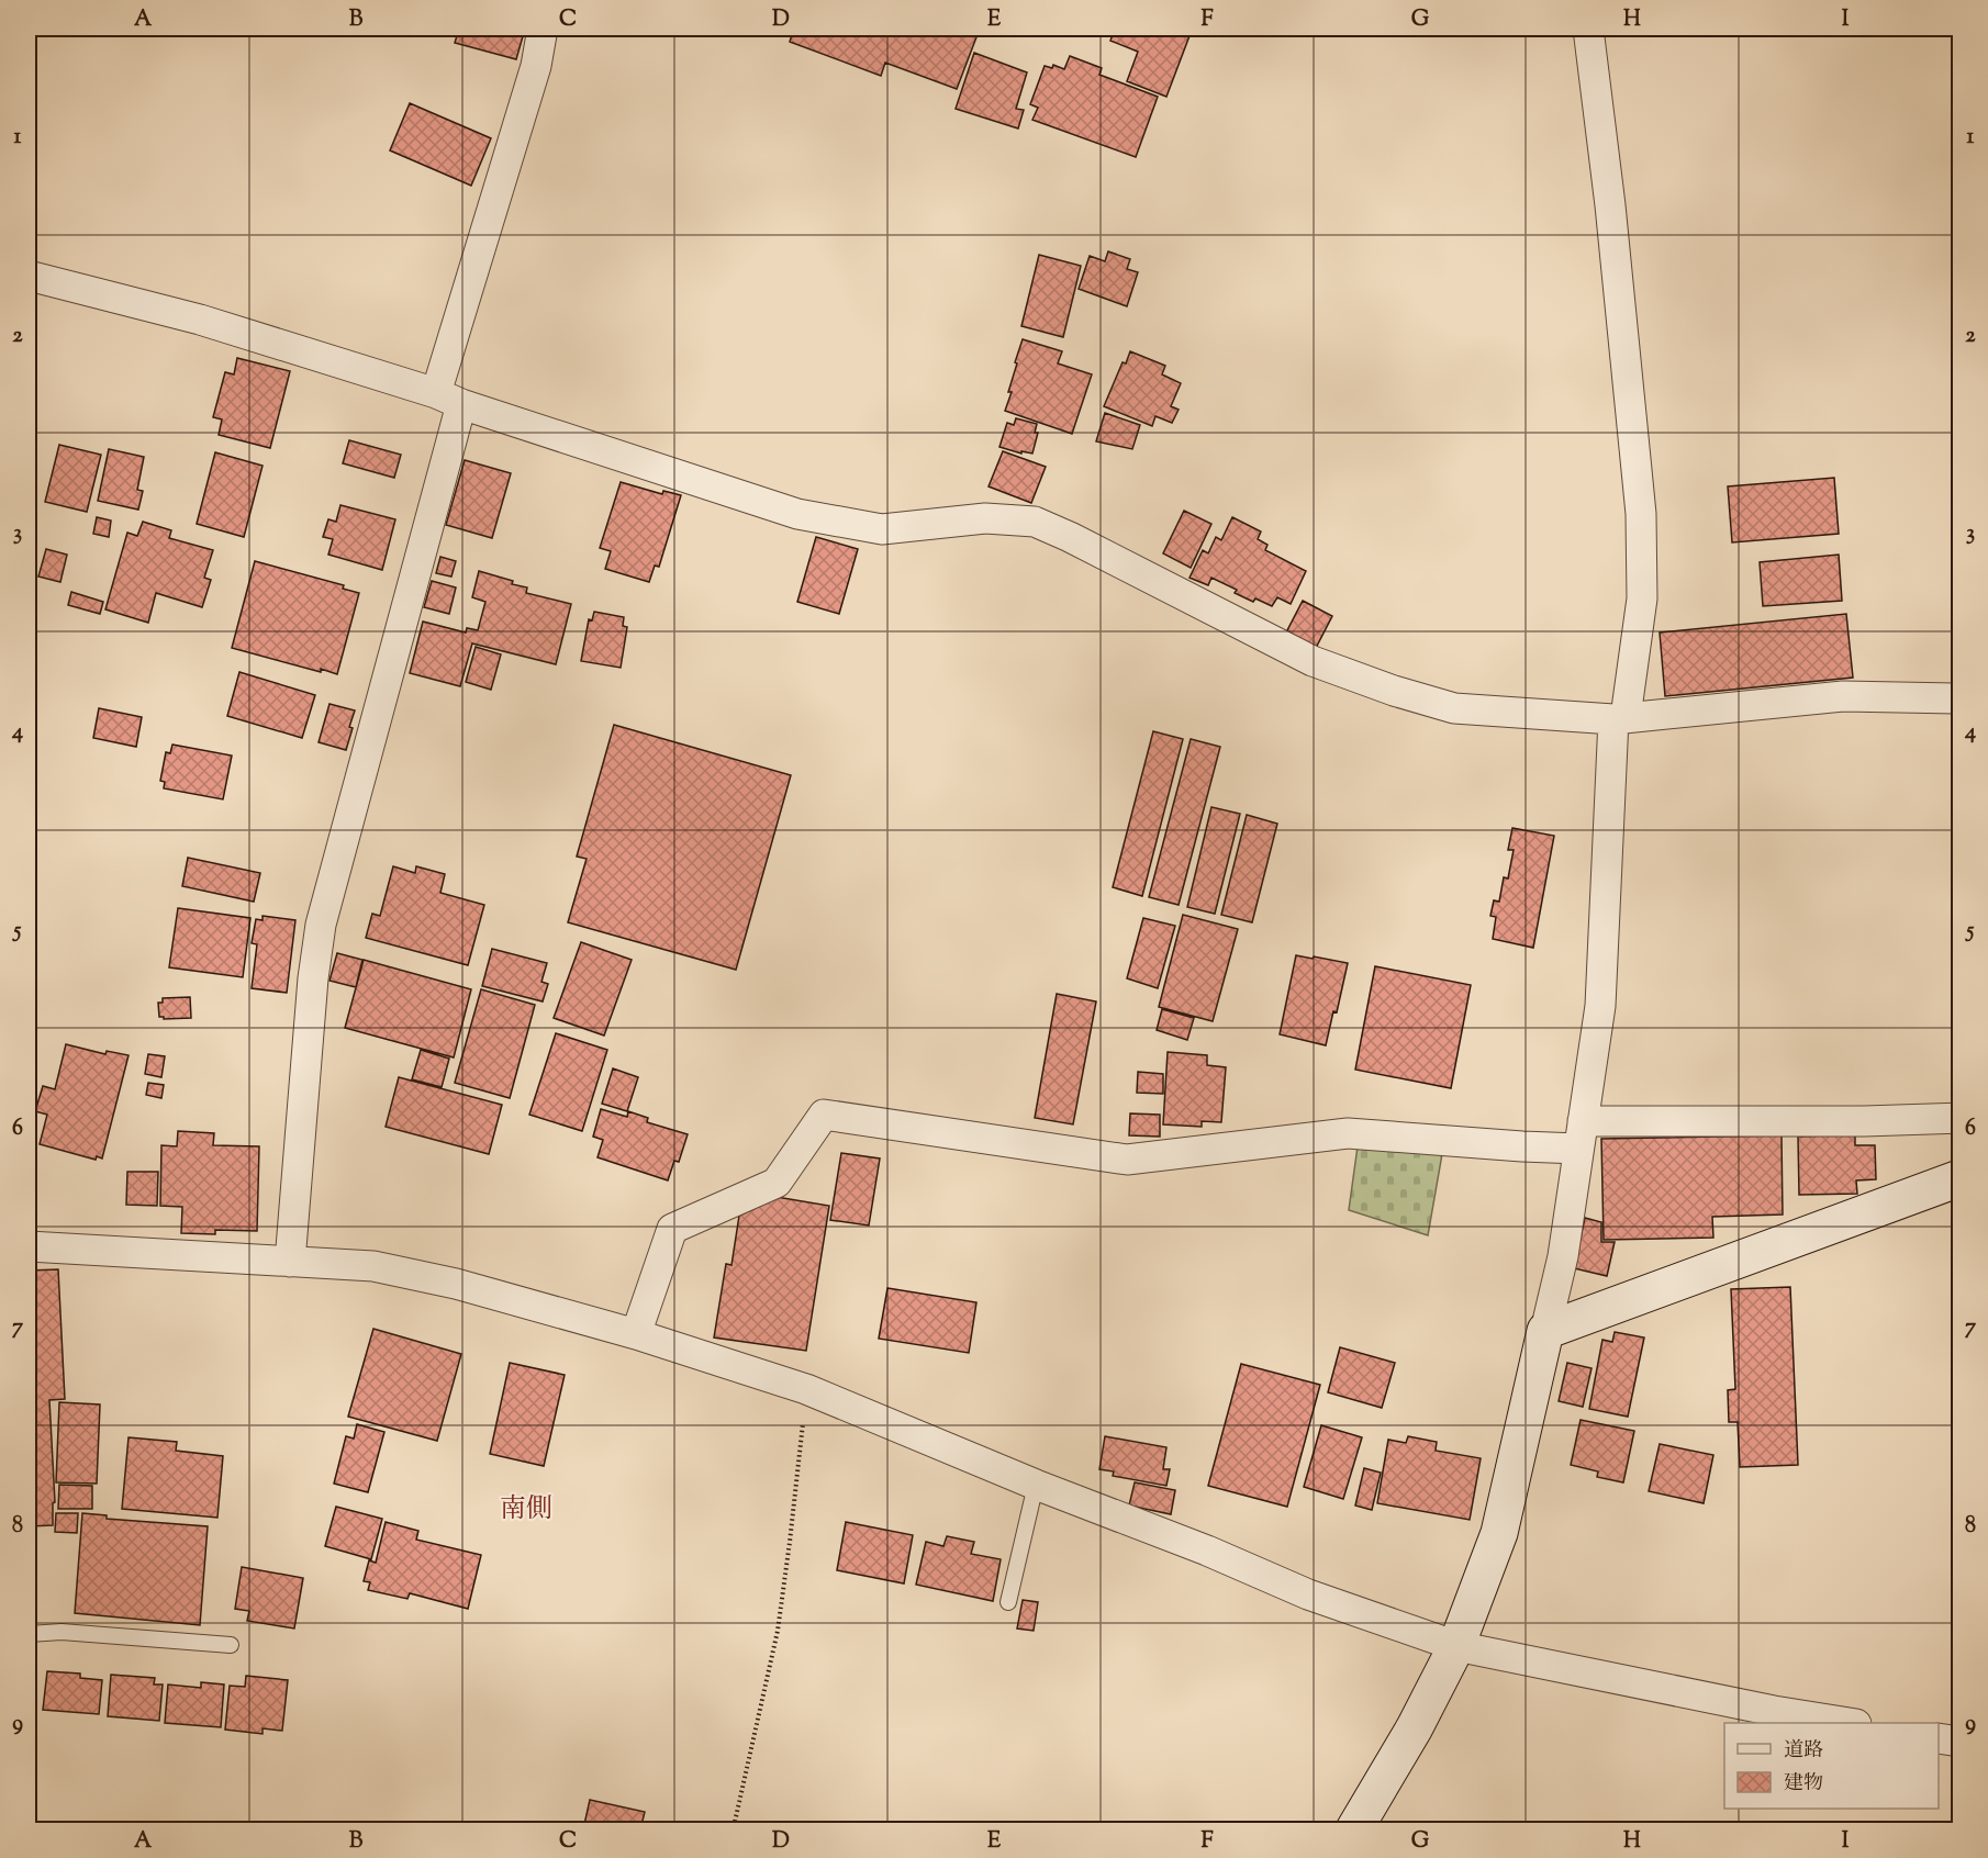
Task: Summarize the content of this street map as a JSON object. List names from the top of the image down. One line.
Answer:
{"districts":["南側"],"legend":["道路","建物"],"grid":{"columns":["A","B","C","D","E","F","G","H","I"],"rows":["1","2","3","4","5","6","7","8","9"]}}
